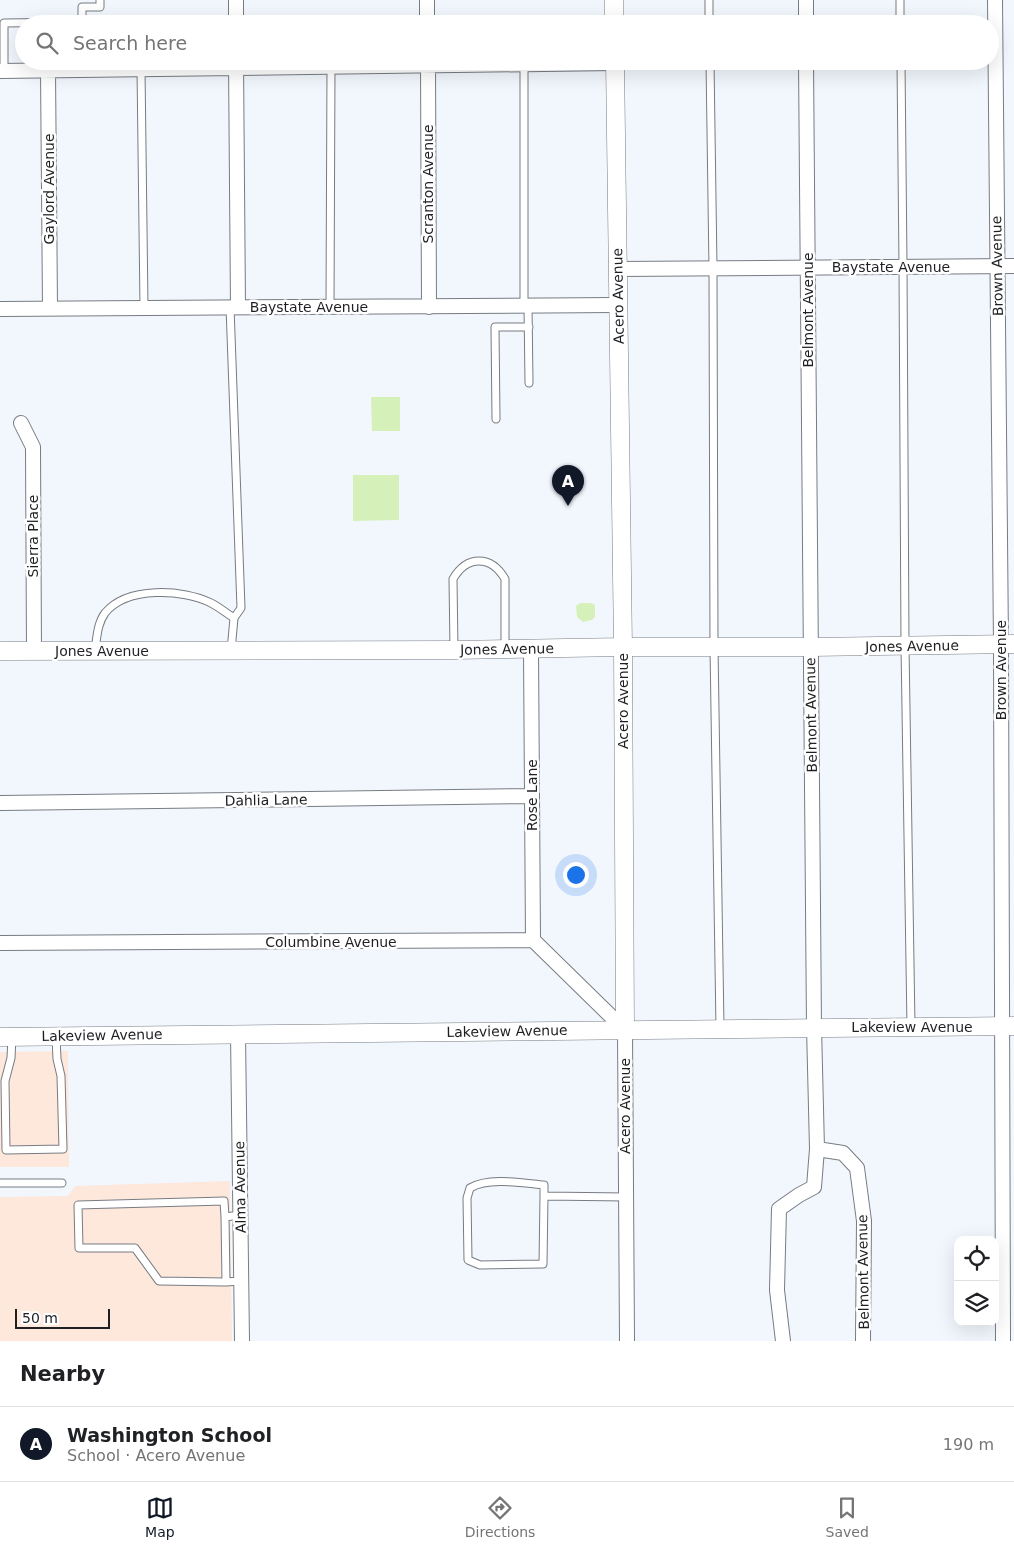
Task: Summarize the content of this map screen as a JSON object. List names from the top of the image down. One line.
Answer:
{"streets":{"street":["Scranton Avenue","Gaylord Avenue","Brown Avenue","Baystate Avenue","Acero Avenue","Belmont Avenue","Sierra Place","Jones Avenue","Rose Lane","Dahlia Lane","Columbine Avenue","Lakeview Avenue","Alma Avenue"]},"crossings":[["Scranton Avenue","Baystate Avenue"],["Gaylord Avenue","Baystate Avenue"],["Brown Avenue","Baystate Avenue"],["Brown Avenue","Jones Avenue"],["Brown Avenue","Lakeview Avenue"],["Baystate Avenue","Acero Avenue"],["Baystate Avenue","Belmont Avenue"],["Acero Avenue","Jones Avenue"],["Acero Avenue","Lakeview Avenue"],["Belmont Avenue","Jones Avenue"],["Belmont Avenue","Lakeview Avenue"],["Sierra Place","Jones Avenue"],["Jones Avenue","Rose Lane"],["Rose Lane","Dahlia Lane"],["Rose Lane","Columbine Avenue"],["Lakeview Avenue","Alma Avenue"]],"scale_bar":"50 m","page":{"search":"Search here","pins":"A","scale":"50 m","heading":"Nearby","list":[{"mark":"A","name":"Washington School","note":"School · Acero Avenue","value":"190 m"}],"nav":["Map","Directions","Saved"]}}
